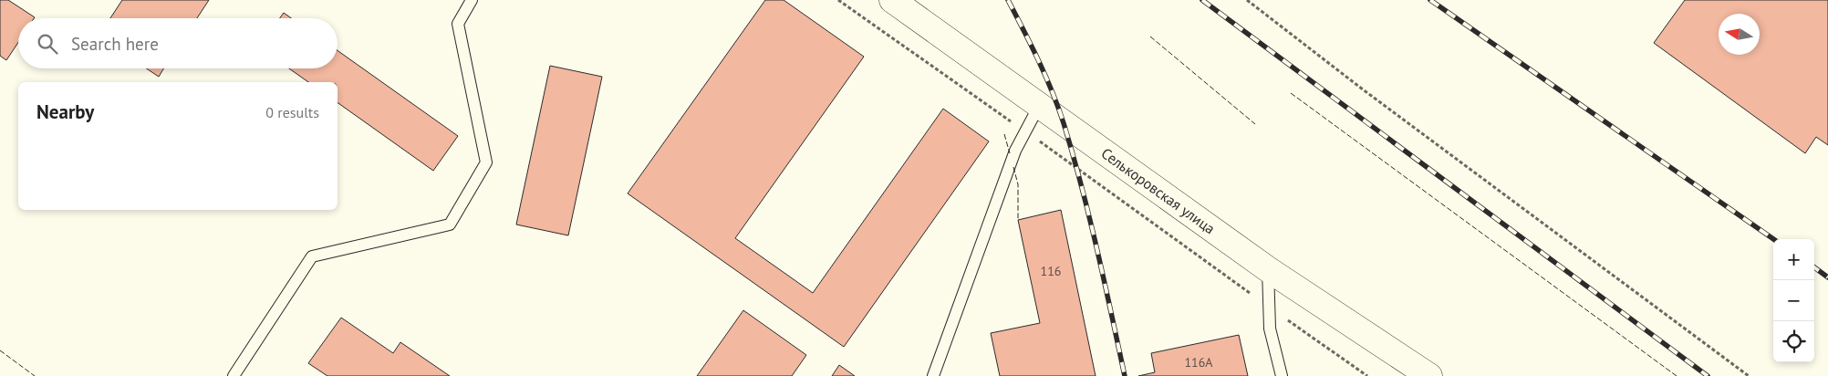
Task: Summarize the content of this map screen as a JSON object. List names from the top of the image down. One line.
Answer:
{"streets":{"main road":["Селькоровская улица"]},"house_numbers":["116","116А"],"north":"left","page":{"search":"Search here","heading":["Nearby","0 results"],"map_buttons":["+","−"]}}
